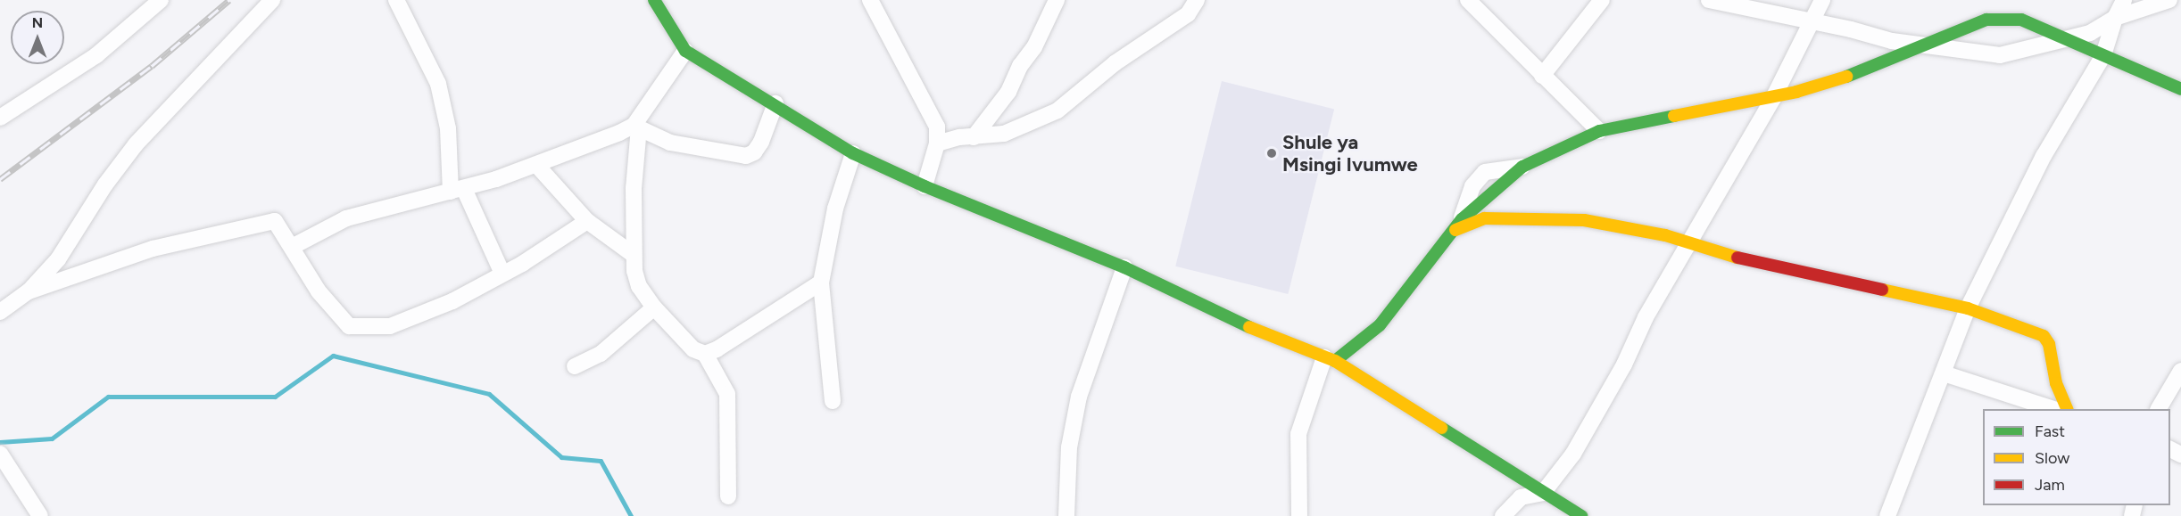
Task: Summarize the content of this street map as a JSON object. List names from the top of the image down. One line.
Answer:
{"places":["Shule ya Msingi Ivumwe"],"legend":["Fast","Slow","Jam"],"north":"top"}
